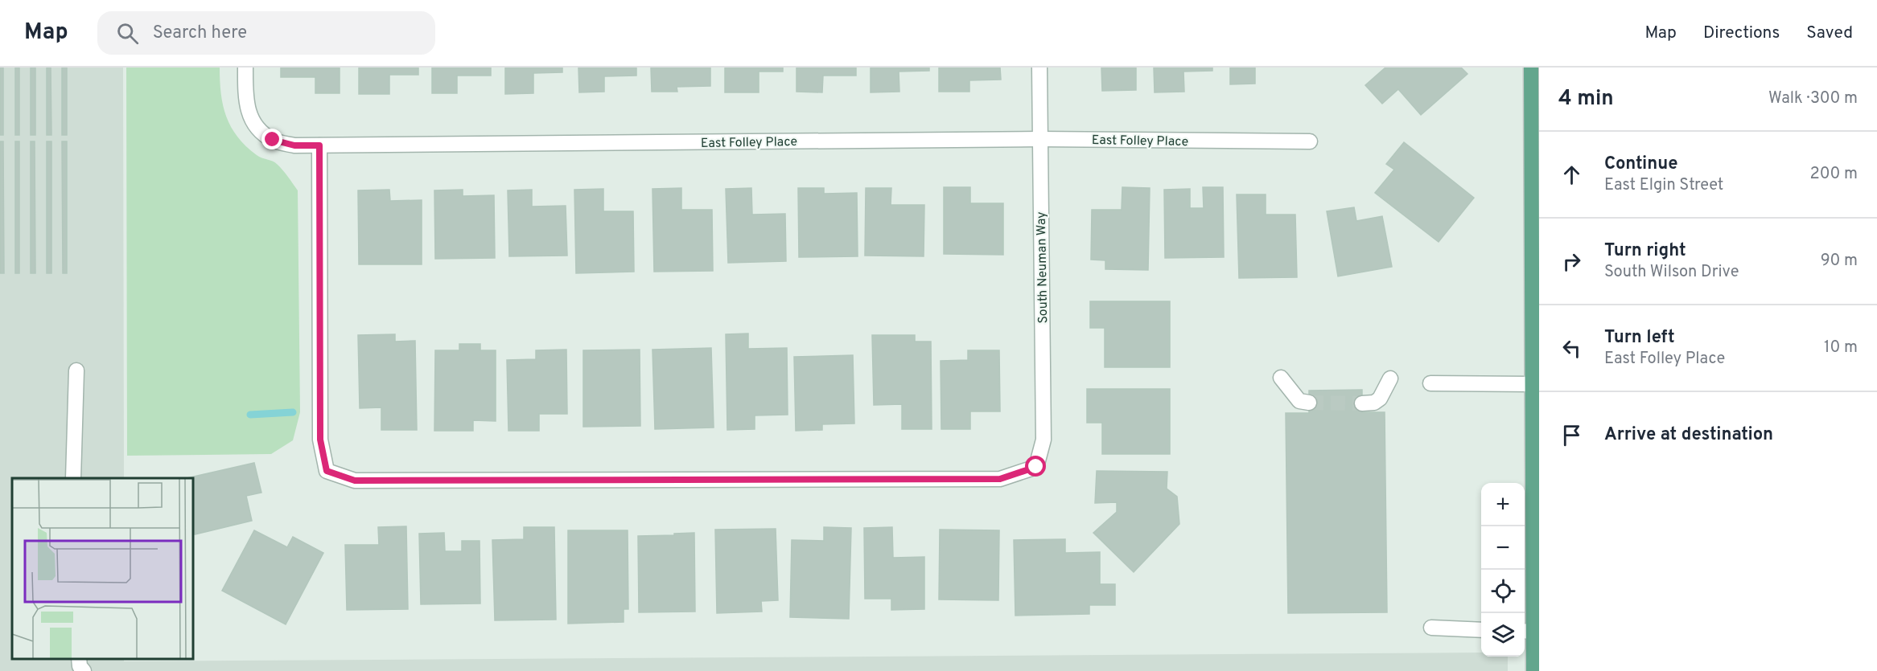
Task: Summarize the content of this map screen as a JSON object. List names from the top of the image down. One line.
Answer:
{"streets":{"street":["East Folley Place","South Neuman Way"]},"crossings":[["East Folley Place","South Neuman Way"]],"page":{"header":"Map","search":"Search here","nav":["Map","Directions","Saved"],"heading":["4 min","Walk · 300 m"],"list":[["Continue","East Elgin Street","200 m"],["Turn right","South Wilson Drive","90 m"],["Turn left","East Folley Place","10 m"],"Arrive at destination"],"map_buttons":["+","−"]}}
